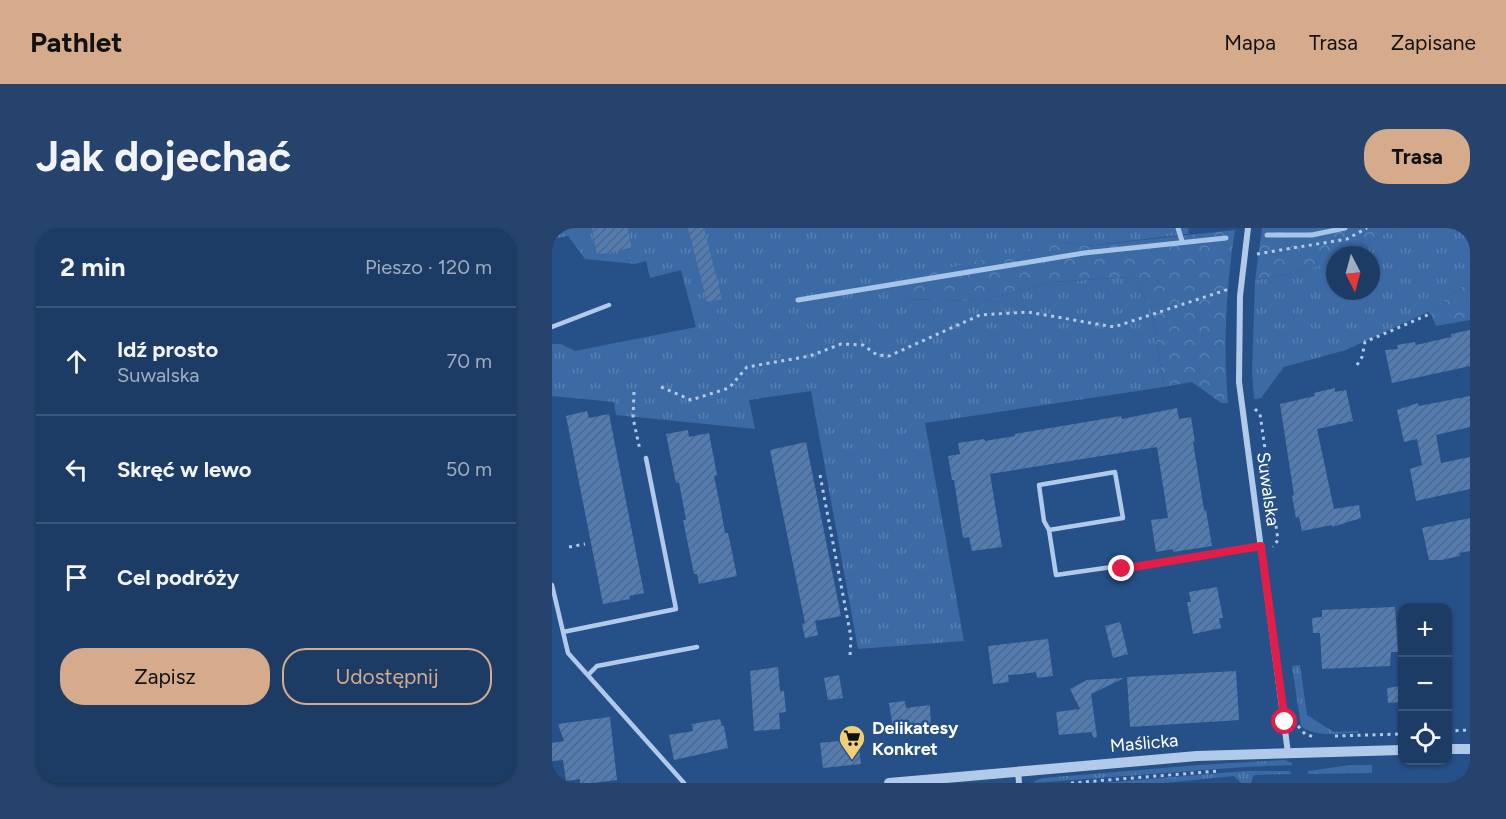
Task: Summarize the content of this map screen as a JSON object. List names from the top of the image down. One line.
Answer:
{"streets":{"street":["Suwalska","Maślicka"]},"crossings":[["Suwalska","Maślicka"]],"places":{"supermarket":["Delikatesy Konkret"]},"north":"bottom","page":{"header":"Pathlet","nav":["Mapa","Trasa","Zapisane"],"buttons":["Trasa",["Zapisz","Udostępnij"]],"title":"Jak dojechać","heading":["2 min","Pieszo · 120 m"],"list":[["Idź prosto","Suwalska","70 m"],["Skręć w lewo","50 m"],"Cel podróży"],"map_buttons":["+","−"]}}
